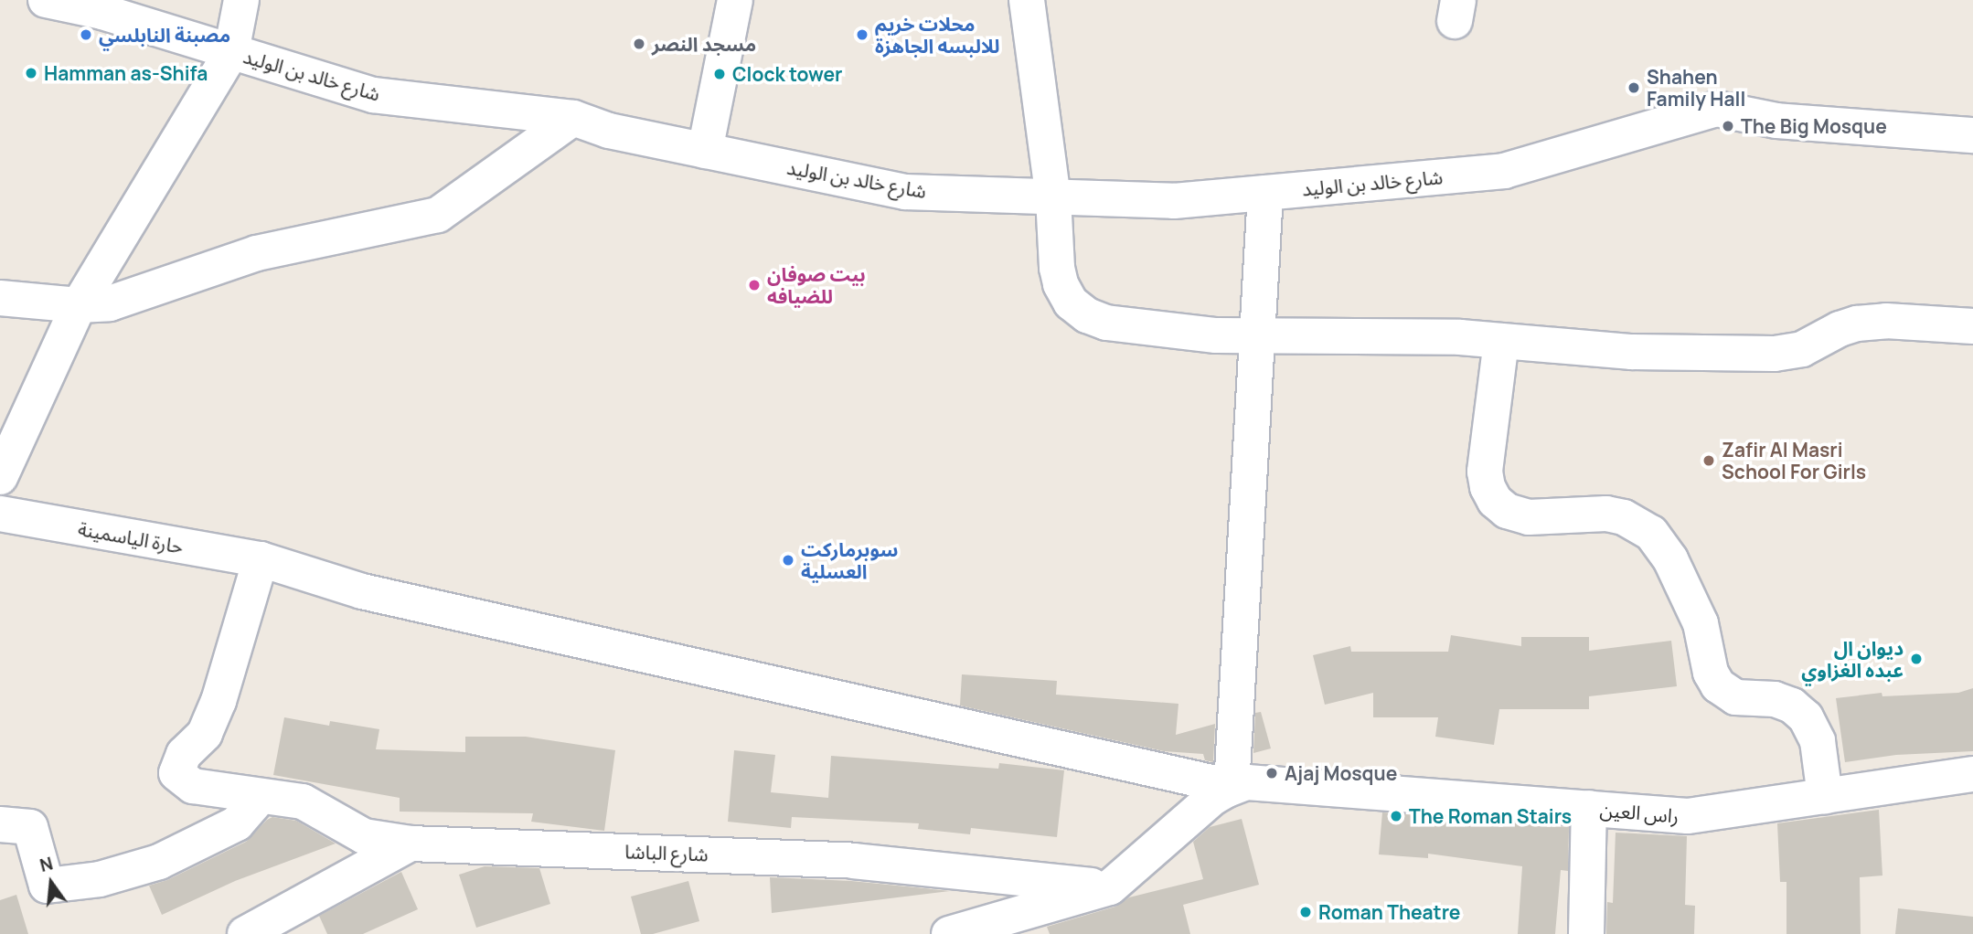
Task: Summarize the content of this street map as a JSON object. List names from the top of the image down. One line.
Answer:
{"streets":{"street":["شارع خالد بن الوليد","حارة الياسمينة","راس العين","شارع الباشا"]},"crossings":[["حارة الياسمينة","راس العين"],["حارة الياسمينة","شارع الباشا"]],"places":["مصبنة النابلسي","محلات خريم للالبسه الجاهزة","مسجد النصر","Hamman as-Shifa","Clock tower","Shahen Family Hall","The Big Mosque","بيت صوفان للضيافه","Zafir Al Masri School For Girls","سوبرماركت العسلية","ديوان ال عبده الغزاوي","Ajaj Mosque","The Roman Stairs","Roman Theatre"],"north":"top"}
